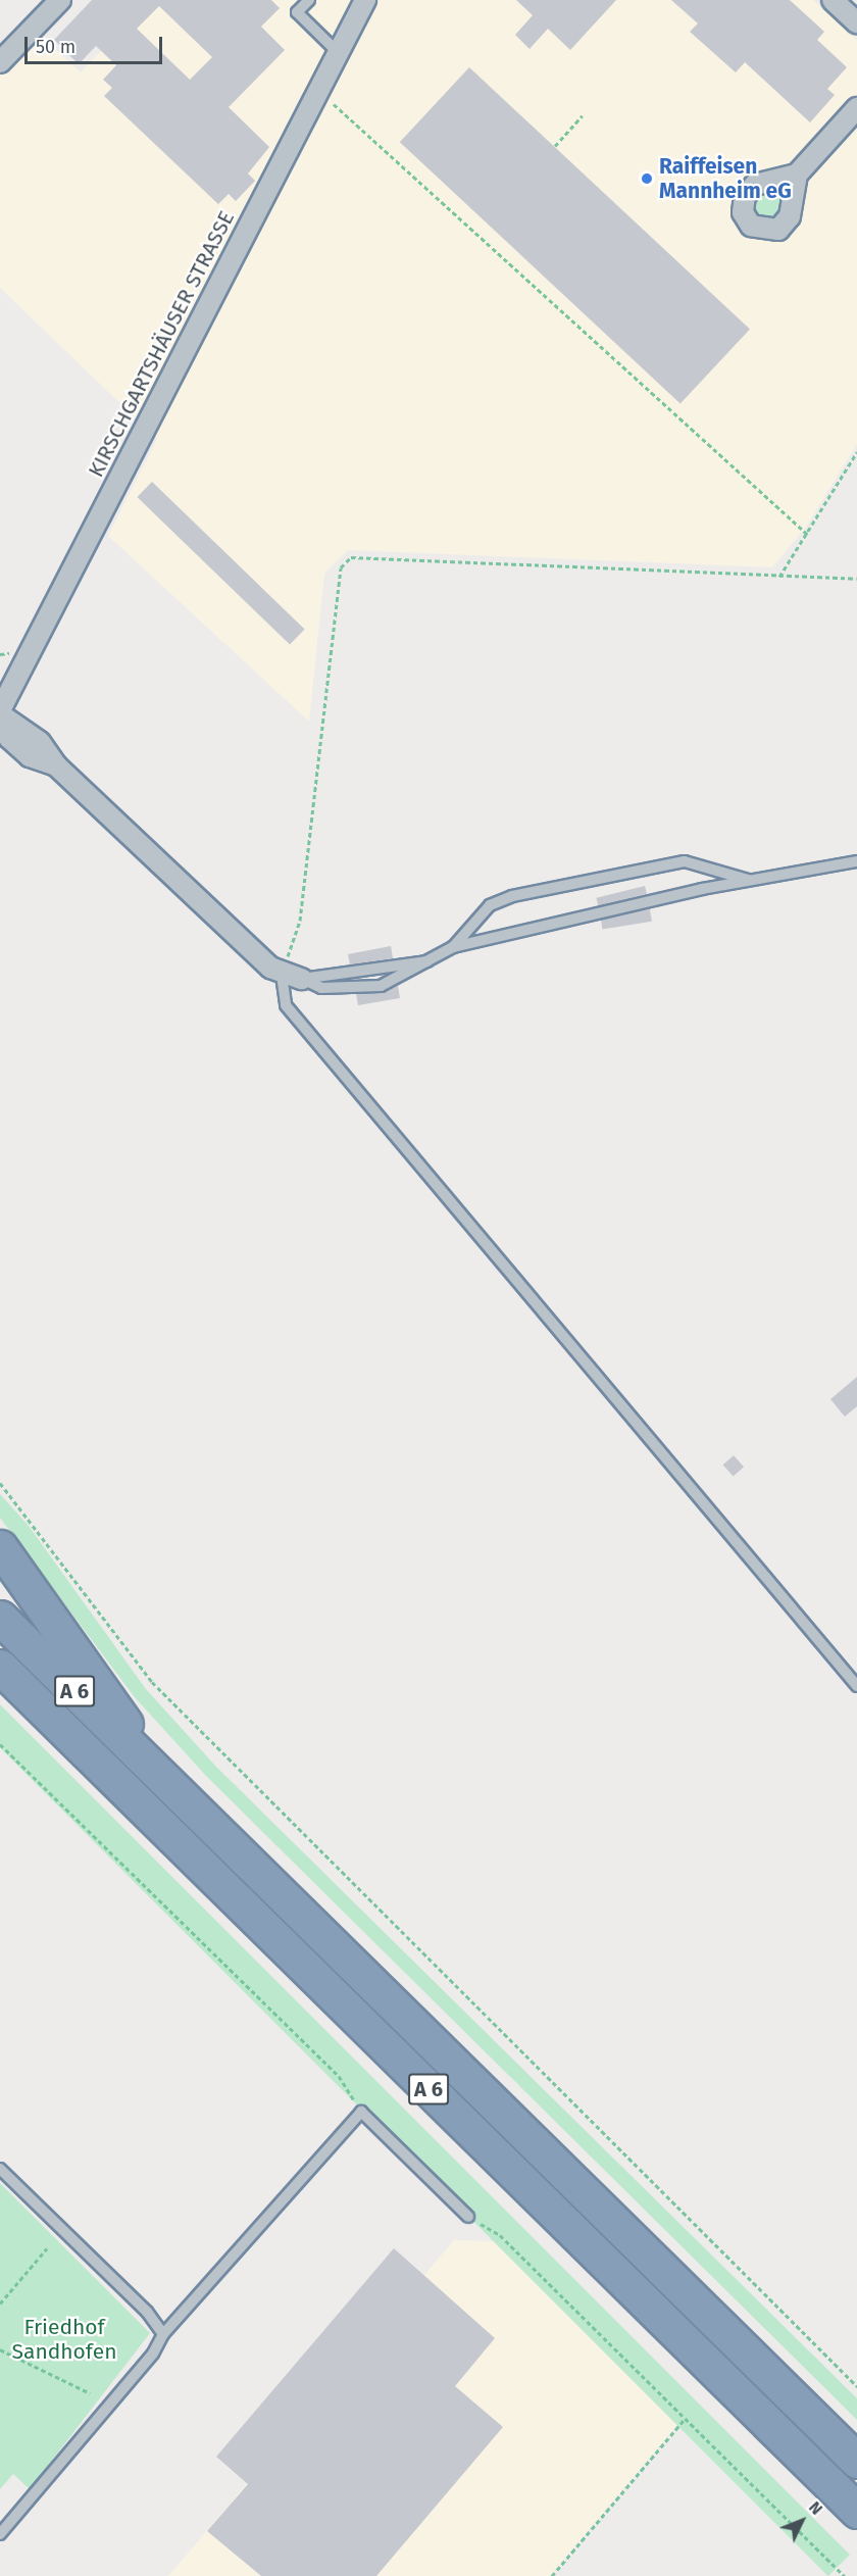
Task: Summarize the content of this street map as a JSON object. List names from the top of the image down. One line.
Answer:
{"streets":{"highway":["A 6"],"street":["KIRSCHGARTSHÄUSER STRASSE"]},"parks":["Friedhof Sandhofen"],"places":["Raiffeisen Mannheim eG"],"scale_bar":"50 m","north":"top right"}
